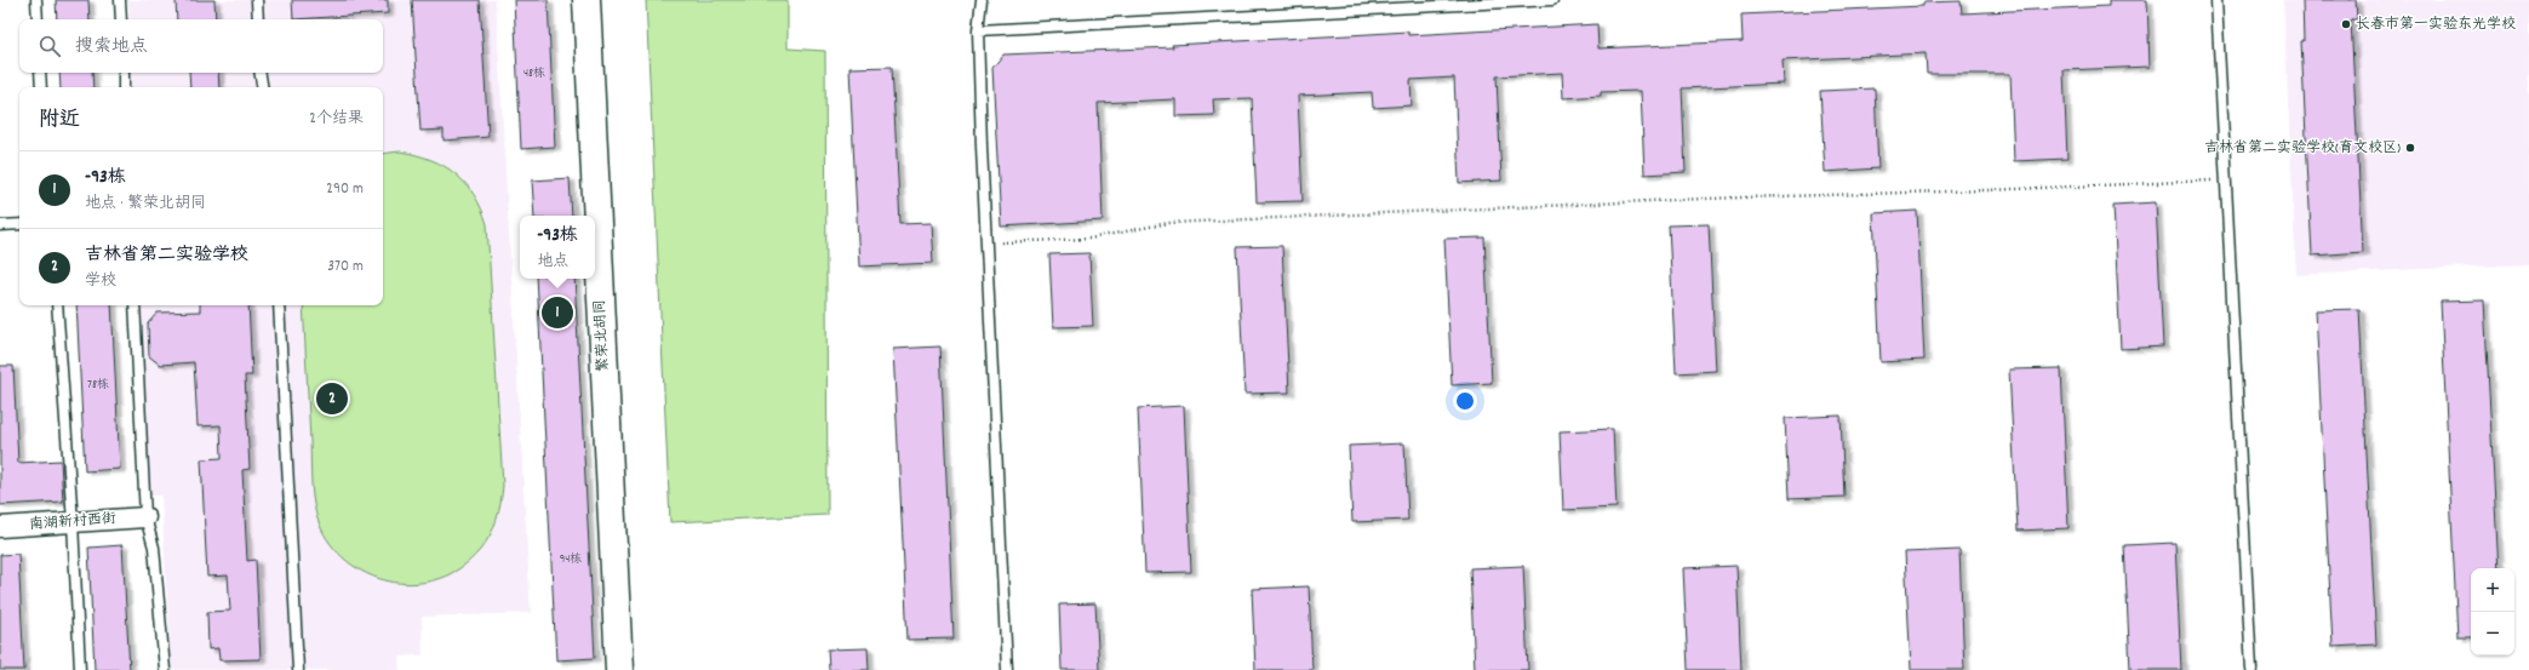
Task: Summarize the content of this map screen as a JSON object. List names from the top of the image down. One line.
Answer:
{"streets":{"street":["繁荣北胡同","南湖新村西街"]},"places":["长春市第一实验东光学校","吉林省第二实验学校(育文校区)"],"house_numbers":["48栋","78栋","94栋"],"page":{"search":"搜索地点","heading":["附近","2个结果"],"list":[{"mark":"1","name":"-93栋","note":"地点 · 繁荣北胡同","value":"290 m"},{"mark":"2","name":"吉林省第二实验学校","note":"学校","value":"370 m"}],"popup":["-93栋","地点"],"pins":["1","2"],"map_buttons":["+","−"]}}
